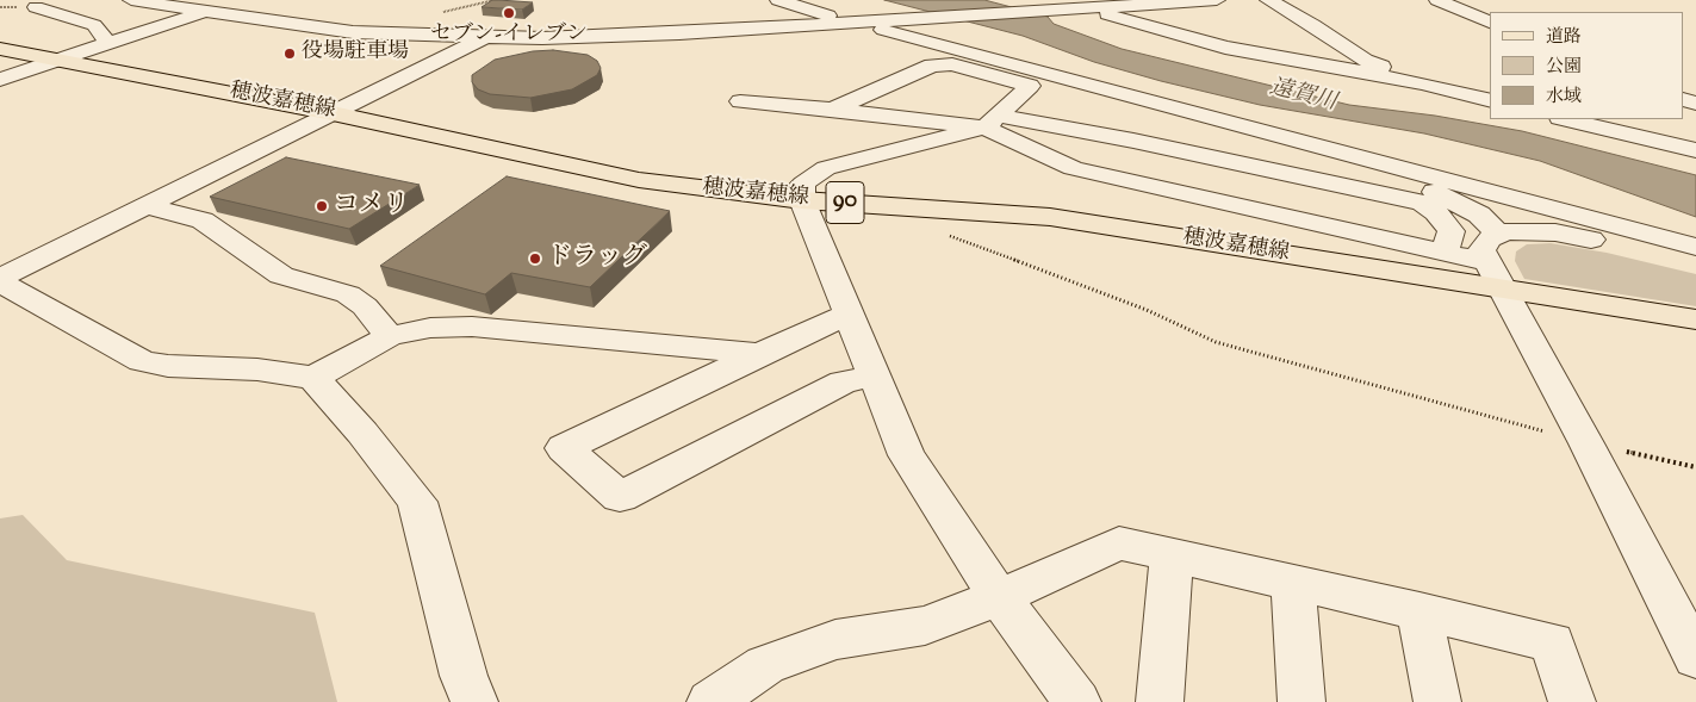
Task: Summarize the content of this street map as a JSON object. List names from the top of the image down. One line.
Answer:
{"streets":{"main road":["穂波嘉穂線","90"]},"water":["遠賀川"],"places":["セブン-イレブン","役場駐車場","コメリ","ドラッグ"],"legend":["道路","公園","水域"]}
